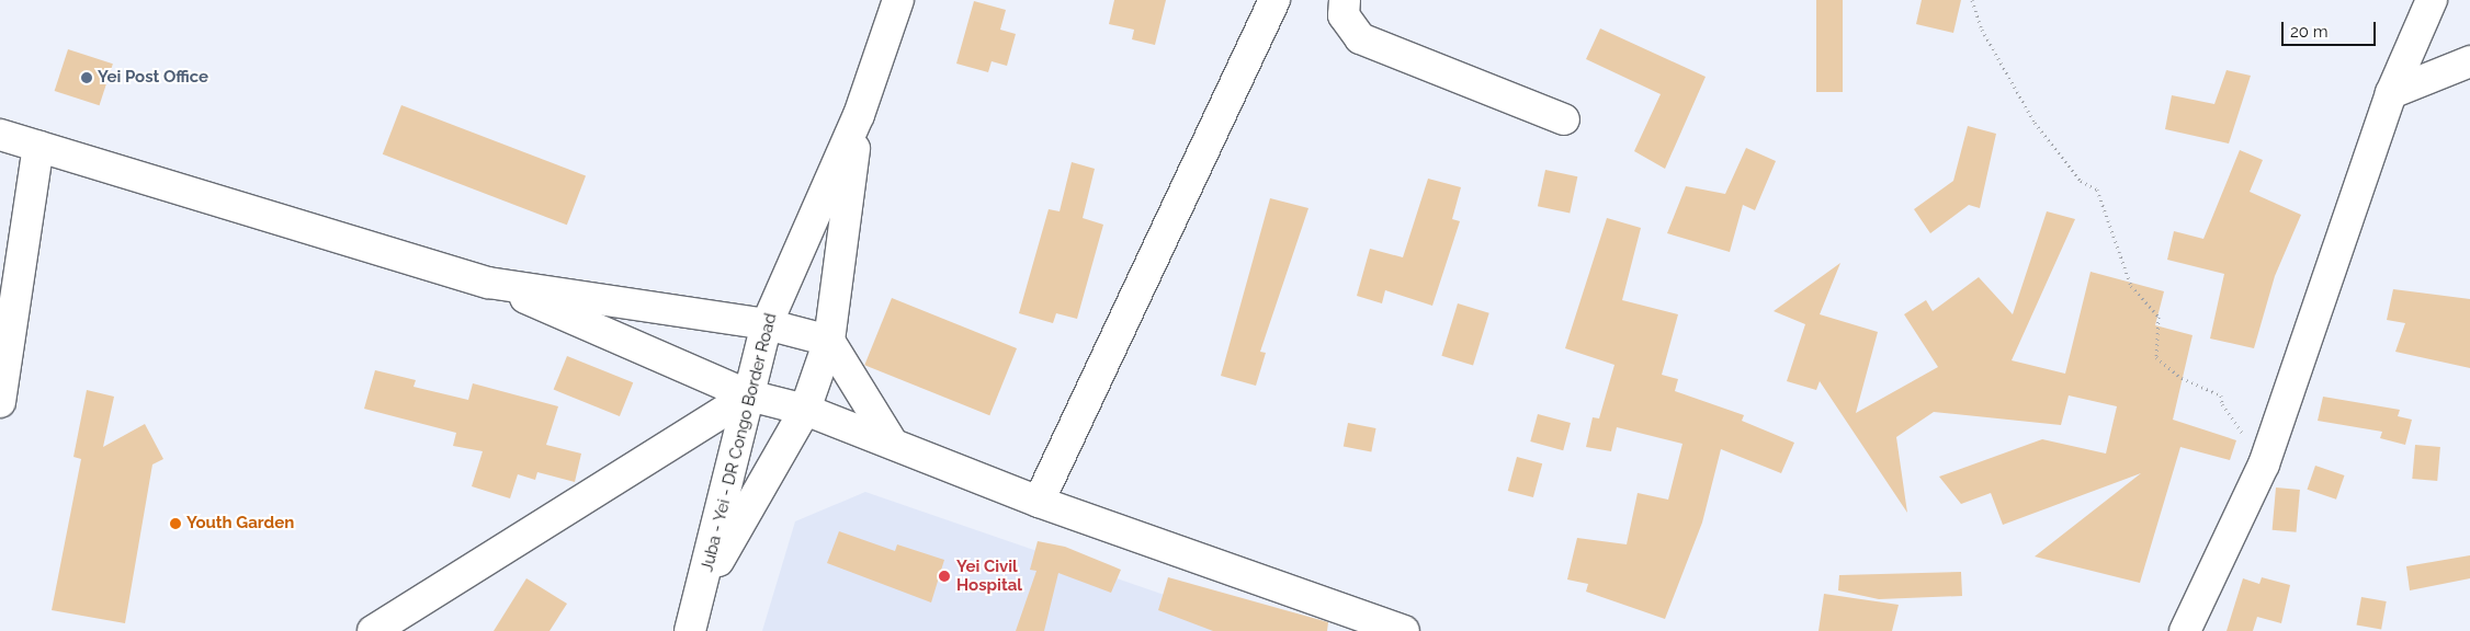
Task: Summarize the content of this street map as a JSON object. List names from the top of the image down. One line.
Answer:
{"streets":{"street":["Juba - Yei - DR Congo Border Road"]},"places":["Yei Post Office","Youth Garden","Yei Civil Hospital"],"scale_bar":"20 m"}
